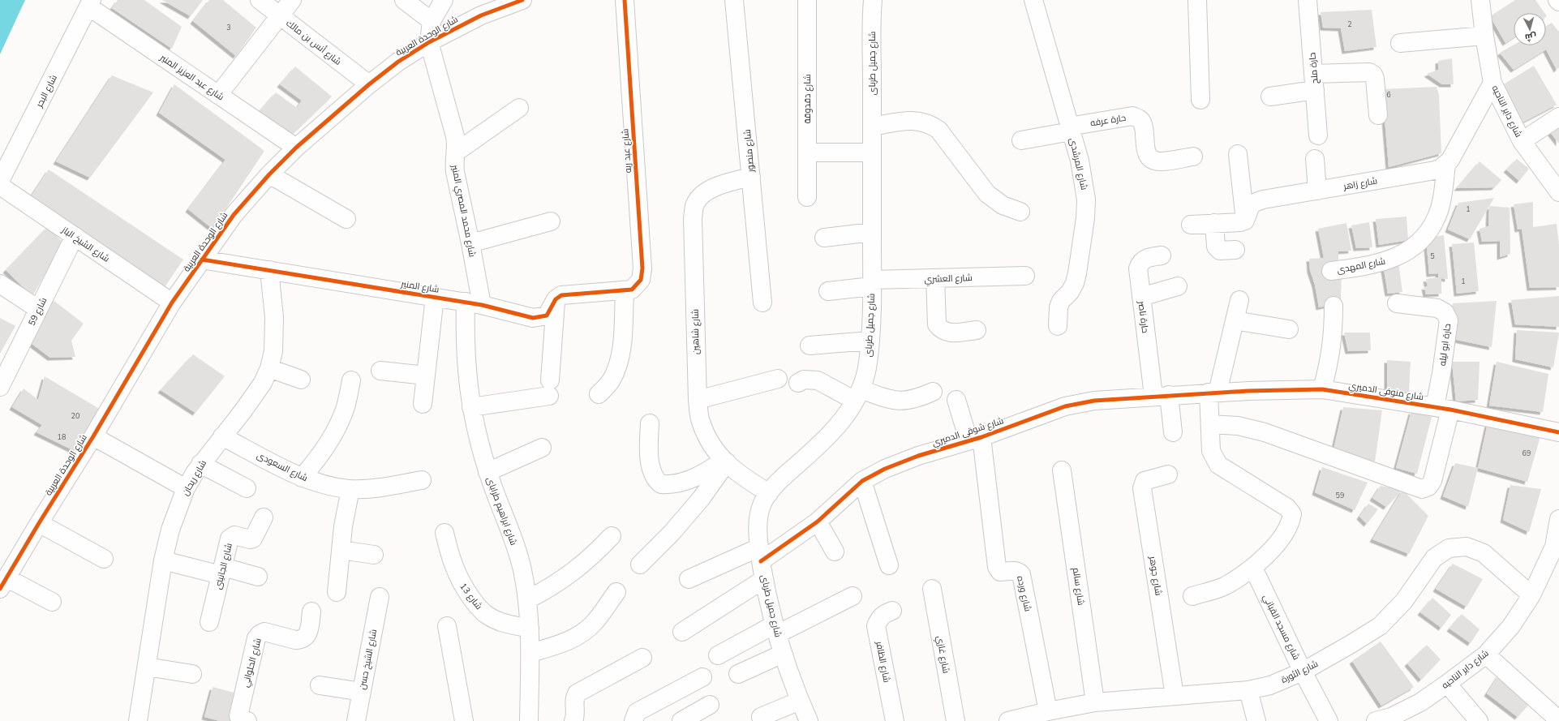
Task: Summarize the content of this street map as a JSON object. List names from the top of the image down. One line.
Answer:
{"streets":{"street":["شارع الوحدة العربية","شارع أنس بن مالك","شارع جميل طرباى","حارة ملح","شارع عبد العزيز المنير","شارع البحر","شارع دقدوقة","شارع داير الناحيه","حارة عرفه","شارع عبد ربه","شارع منصور","شارع المرشدى","شارع زاهر","شارع محمد المصري المنير","شارع الشيخ الباز","شارع المهدى","شارع العشري","شارع المنير","شارع 59","حارة ناصر","شارع شاهين","حارة ابو ليله","شارع منوفى الدميري","شارع شوقى الدميري","شارع السعودى","شارع ريحان","شارع ابراهيم طراباى","شارع الجانينى","شارع جوهر","شارع سالم","شارع ورده","شارع 13","شارع مسجد القباني","شارع غازي","شارع الشيخ حسن","شارع الظافر","شارع الحلواني","شارع الثورة"]},"crossings":[["شارع الوحدة العربية","شارع أنس بن مالك"],["شارع الوحدة العربية","شارع عبد العزيز المنير"],["شارع الوحدة العربية","شارع محمد المصري المنير"],["شارع الوحدة العربية","شارع الشيخ الباز"],["شارع الوحدة العربية","شارع المنير"],["شارع جميل طرباى","شارع العشري"],["شارع جميل طرباى","شارع شاهين"],["شارع جميل طرباى","شارع شوقى الدميري"],["شارع عبد العزيز المنير","شارع البحر"],["شارع داير الناحيه","شارع زاهر"],["شارع داير الناحيه","شارع الثورة"],["حارة عرفه","شارع المرشدى"],["شارع منصور","شارع شاهين"],["شارع زاهر","شارع المهدى"],["شارع محمد المصري المنير","شارع المنير"],["شارع محمد المصري المنير","شارع ابراهيم طراباى"],["شارع الشيخ الباز","شارع 59"],["شارع المنير","شارع ريحان"],["شارع المنير","شارع ابراهيم طراباى"],["حارة ناصر","شارع شوقى الدميري"],["حارة ابو ليله","شارع منوفى الدميري"],["شارع منوفى الدميري","شارع شوقى الدميري"],["شارع شوقى الدميري","شارع ورده"],["شارع السعودى","شارع ريحان"],["شارع ابراهيم طراباى","شارع 13"],["شارع جوهر","شارع الثورة"],["شارع سالم","شارع الثورة"],["شارع ورده","شارع الثورة"],["شارع مسجد القباني","شارع الثورة"]],"house_numbers":["2","3","6","1","5","1","20","18","69","59"],"north":"bottom"}
